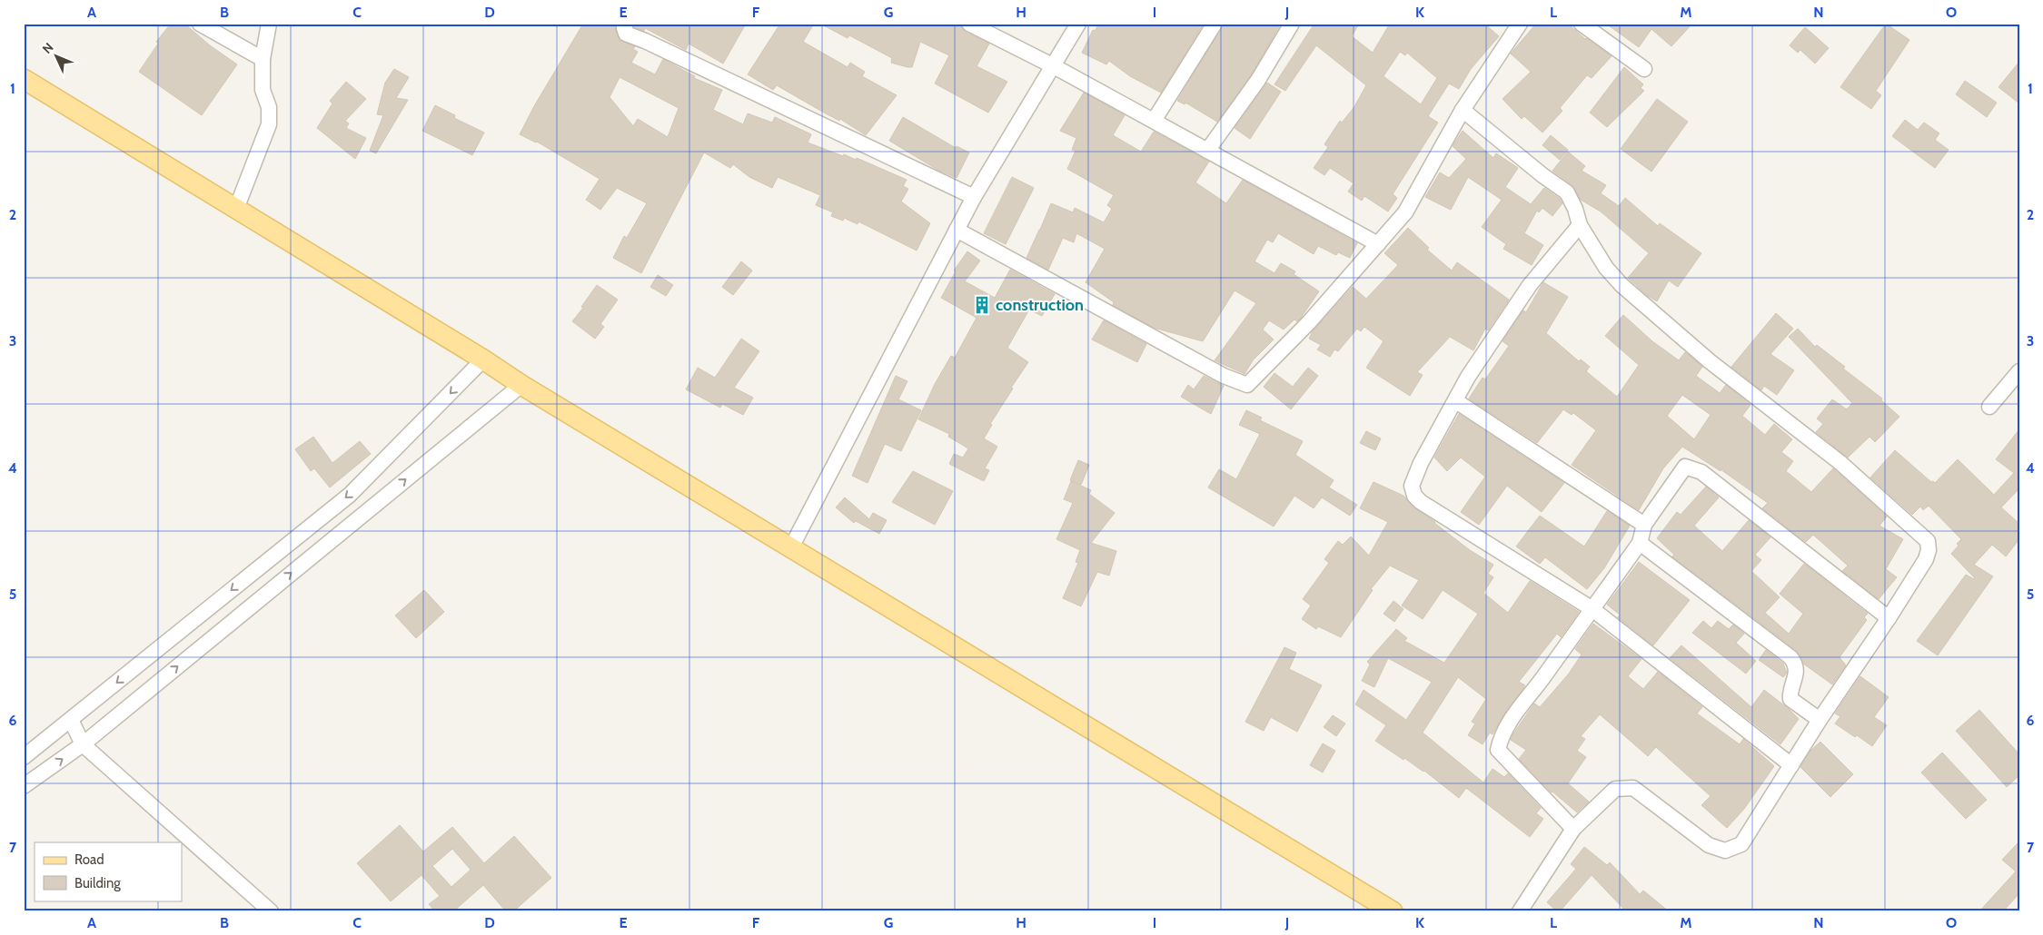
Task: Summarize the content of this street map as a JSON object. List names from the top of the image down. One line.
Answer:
{"places":{"building":["construction"]},"legend":["Road","Building"],"north":"top left","grid":{"columns":["A","B","C","D","E","F","G","H","I","J","K","L","M","N","O"],"rows":["1","2","3","4","5","6","7"]}}
